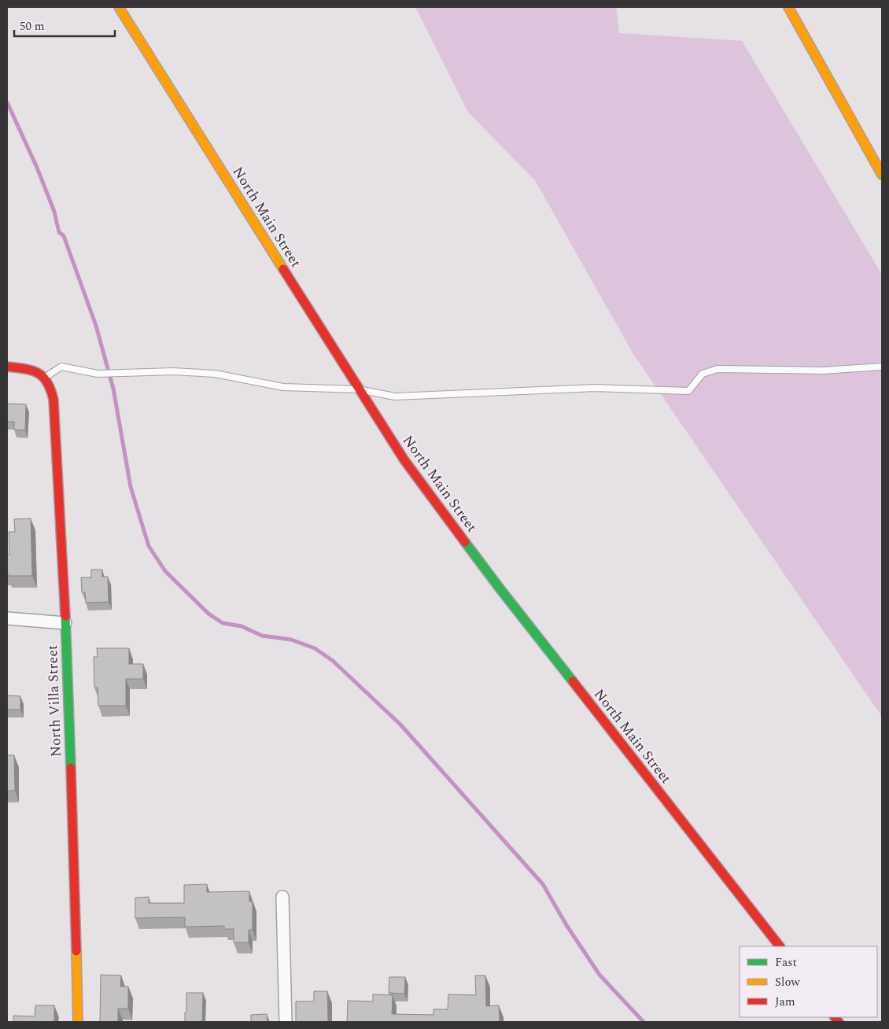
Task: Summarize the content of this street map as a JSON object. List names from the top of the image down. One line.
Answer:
{"streets":{"main road":["North Main Street","North Villa Street"]},"legend":["Fast","Slow","Jam"],"scale_bar":"50 m"}
